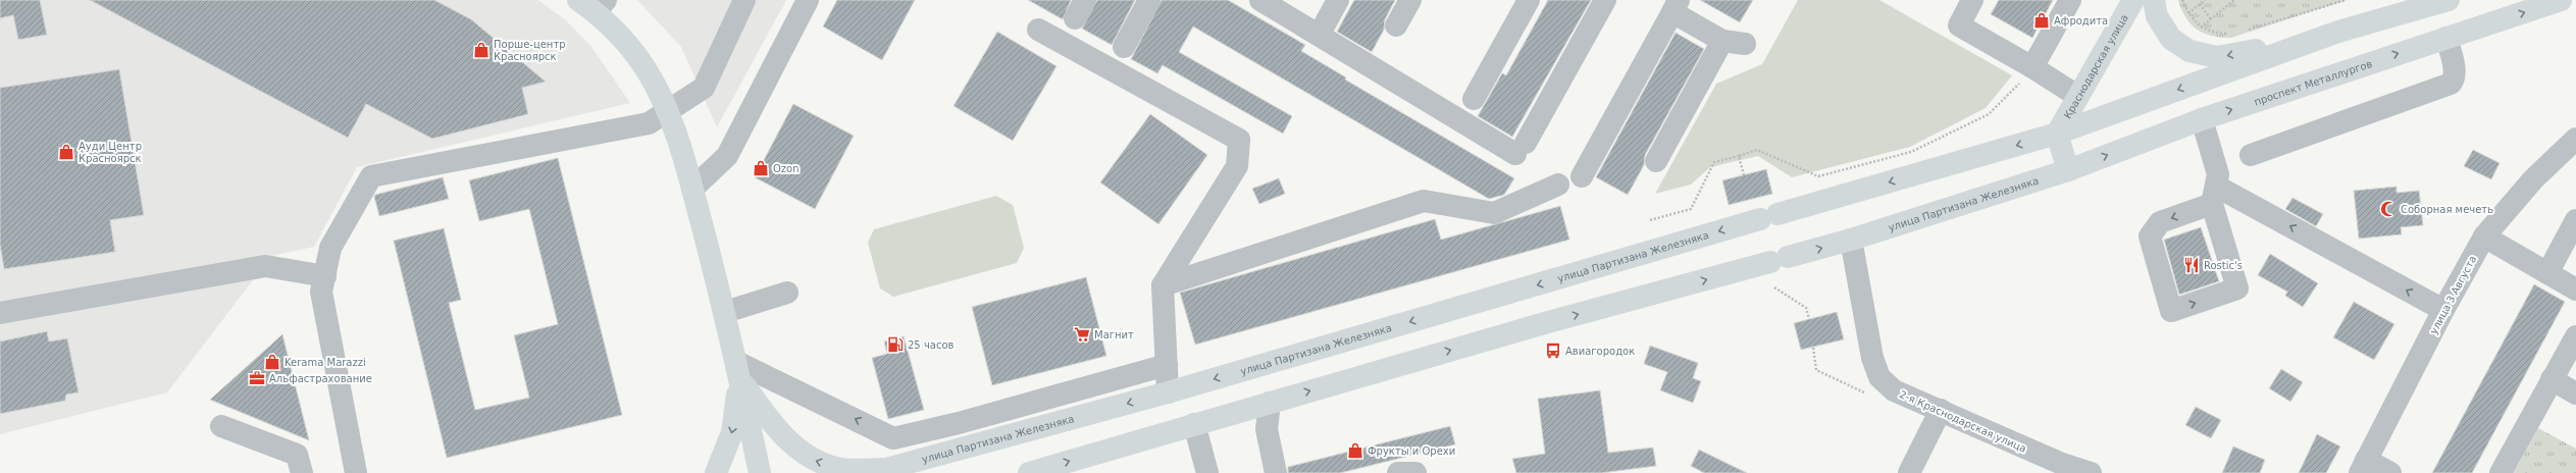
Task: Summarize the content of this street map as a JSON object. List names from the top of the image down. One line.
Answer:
{"streets":{"main road":["Краснодарская улица","проспект Металлургов","улица Партизана Железняка"],"street":["улица 3 Августа","2-я Краснодарская улица"]},"crossings":[["Краснодарская улица","улица Партизана Железняка"],["проспект Металлургов","улица Партизана Железняка"],["улица Партизана Железняка","2-я Краснодарская улица"]],"places":{"shop":["Афродита","Порше-центр Красноярск","Ауди Центр Красноярск","Ozon","Kerama Marazzi","Фрукты и Орехи"],"mosque":["Соборная мечеть"],"restaurant":["Rostic's"],"supermarket":["Магнит"],"fuel station":["25 часов"],"bus stop":["Авиагородок"],"office":["Альфастрахование"]}}
